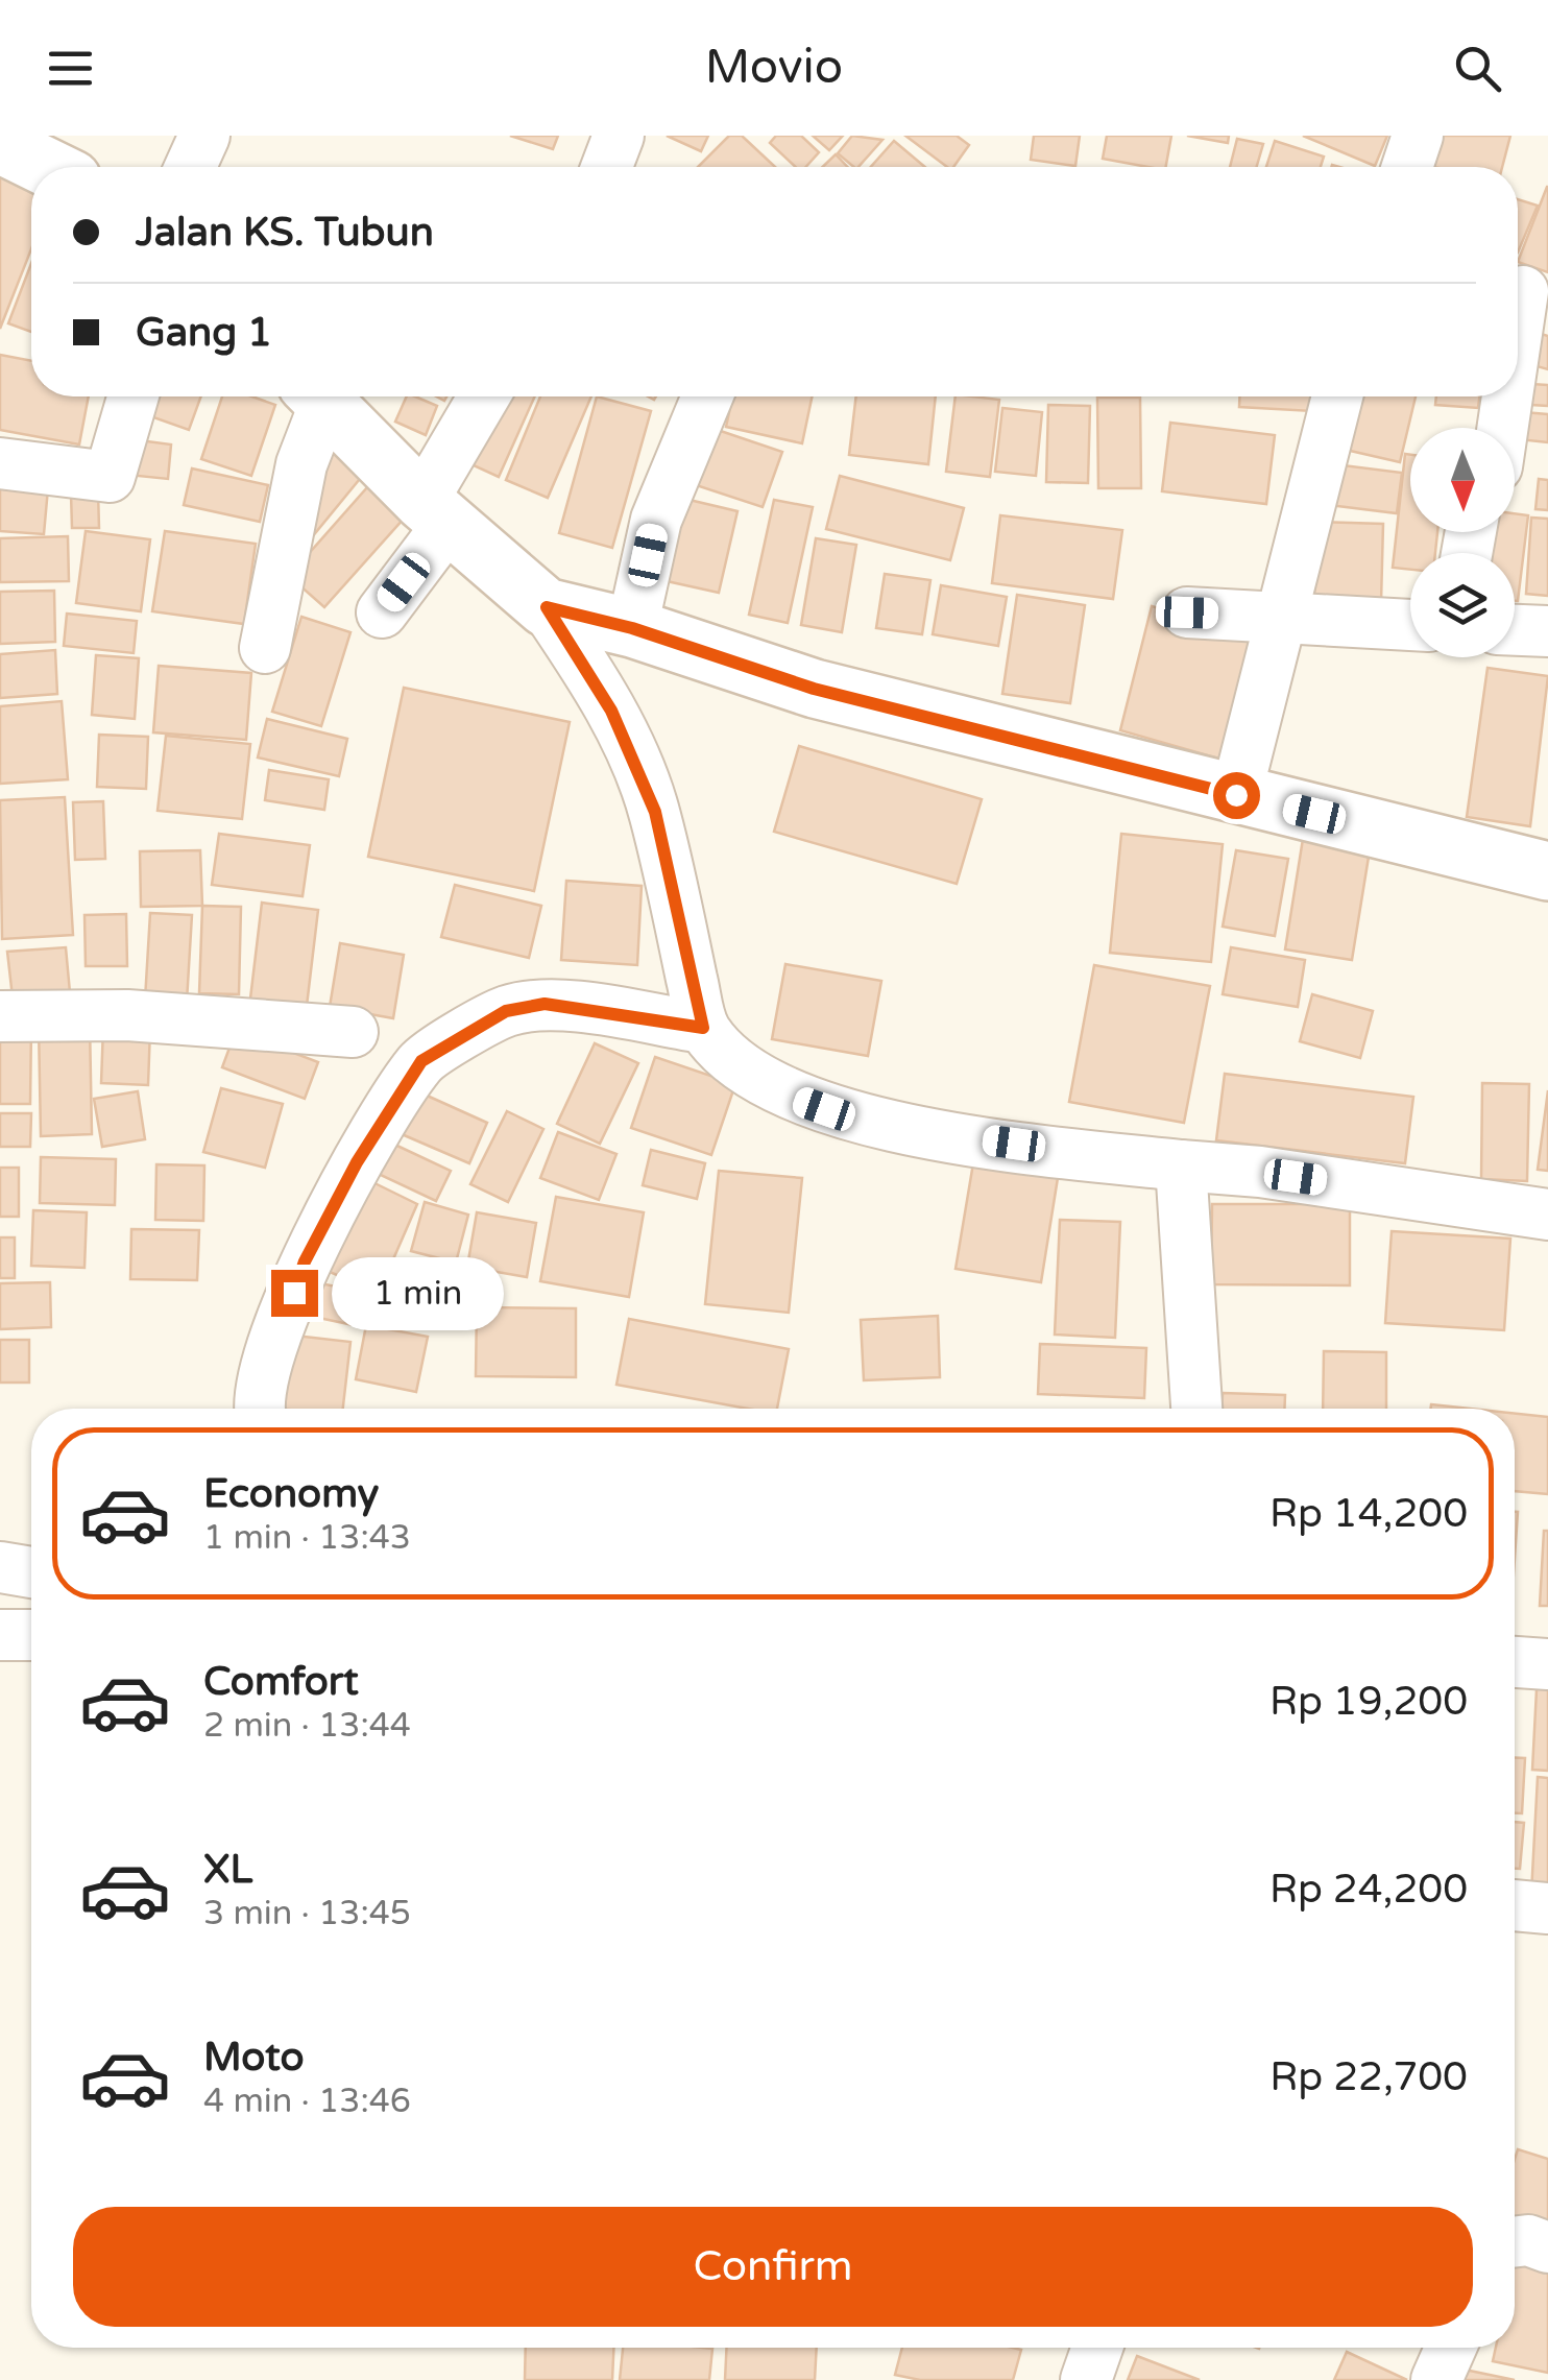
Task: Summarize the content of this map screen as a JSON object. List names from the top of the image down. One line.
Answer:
{"north":"bottom","page":{"header":"Movio","banner":["Jalan KS. Tubun","Gang 1"],"bubble":"1 min","list":[{"name":"Economy","note":"1 min · 13:43","value":"Rp 14,200"},{"name":"Comfort","note":"2 min · 13:44","value":"Rp 19,200"},{"name":"XL","note":"3 min · 13:45","value":"Rp 24,200"},{"name":"Moto","note":"4 min · 13:46","value":"Rp 22,700"}],"buttons":"Confirm"}}
